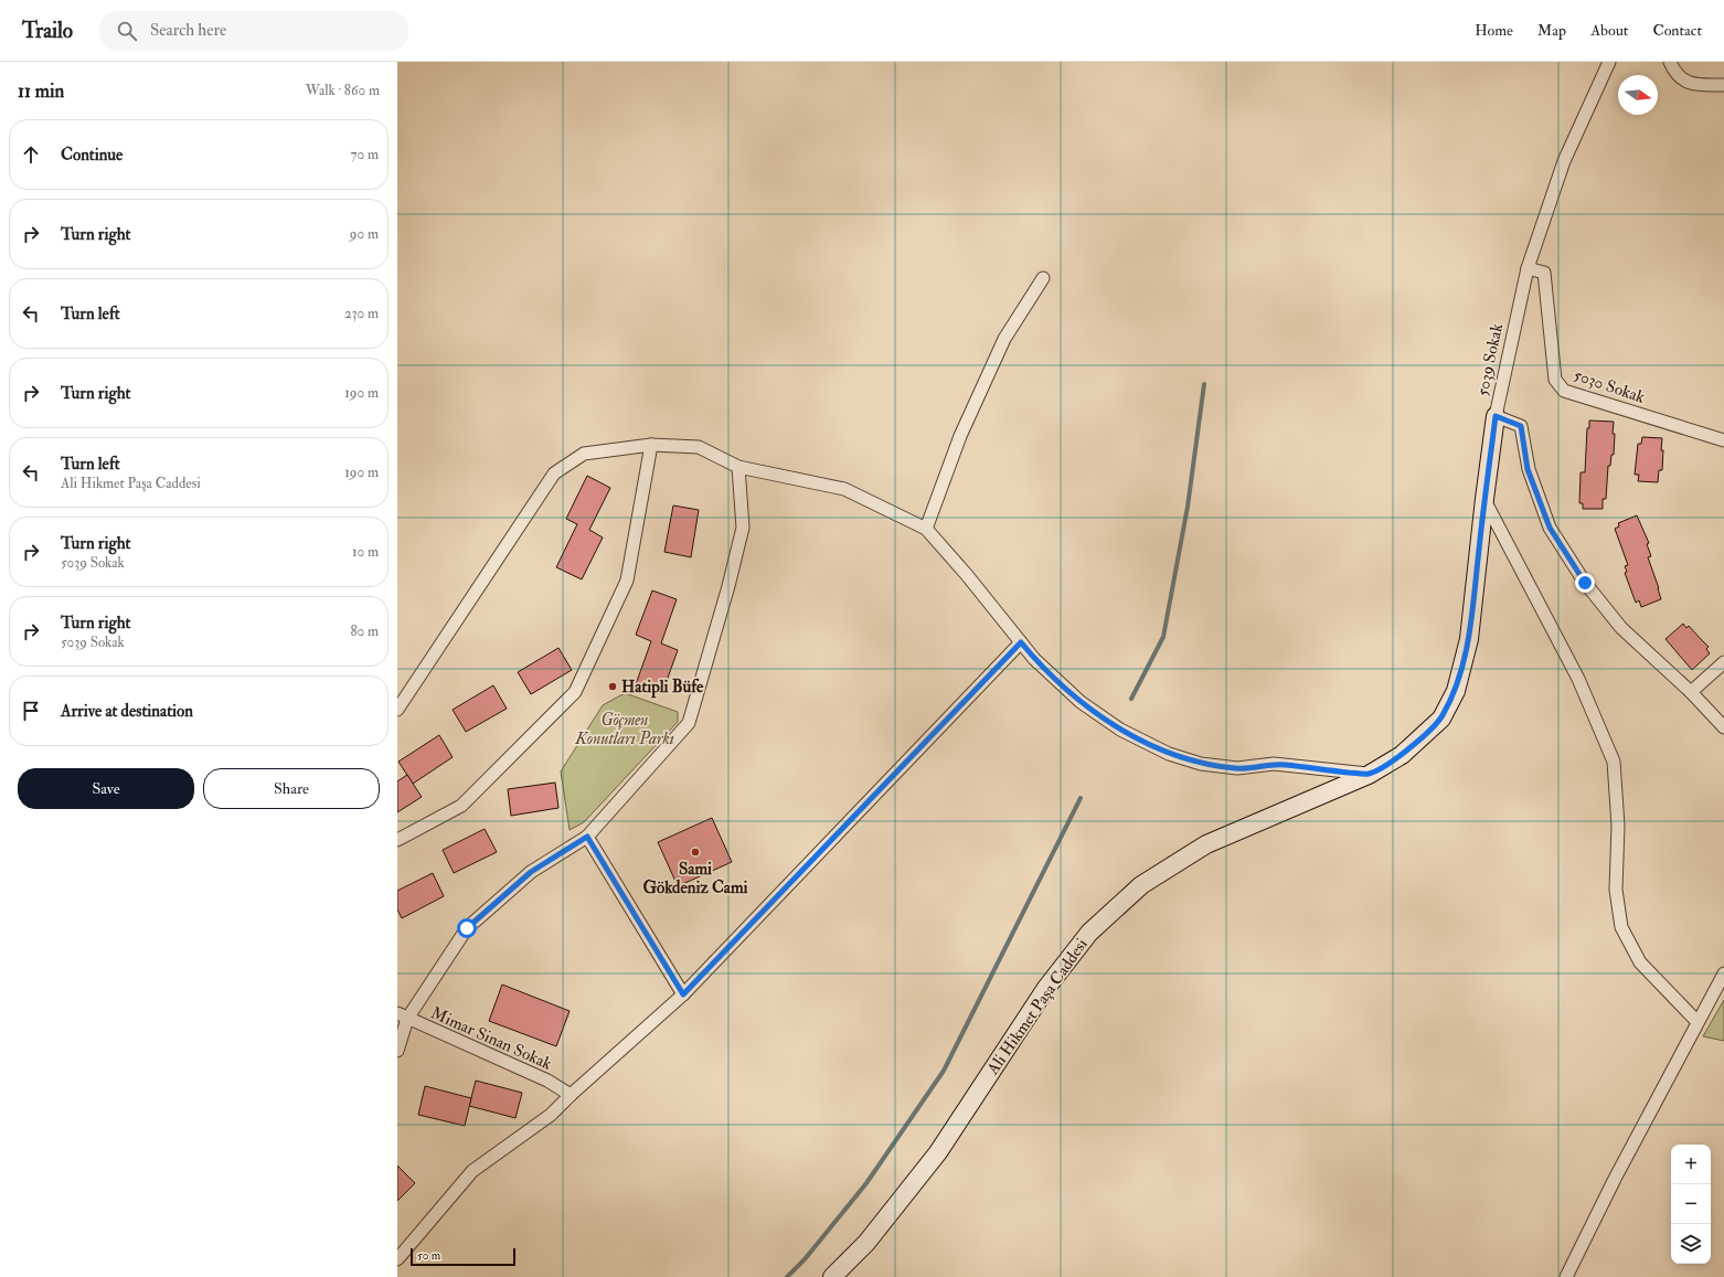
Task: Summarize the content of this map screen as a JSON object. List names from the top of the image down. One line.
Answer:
{"streets":{"main road":["Ali Hikmet Paşa Caddesi"],"street":["5039 Sokak","5030 Sokak","Mimar Sinan Sokak"]},"crossings":[["5039 Sokak","5030 Sokak"],["5039 Sokak","Ali Hikmet Paşa Caddesi"]],"parks":["Göçmen Konutları Parkı"],"places":["Hatipli Büfe","Sami Gökdeniz Cami"],"scale_bar":"50 m","north":"right","page":{"header":"Trailo","search":"Search here","nav":["Home","Map","About","Contact"],"heading":["11 min","Walk · 860 m"],"list":[["Continue","70 m"],["Turn right","90 m"],["Turn left","230 m"],["Turn right","190 m"],["Turn left","Ali Hikmet Paşa Caddesi","190 m"],["Turn right","5039 Sokak","10 m"],["Turn right","5039 Sokak","80 m"],"Arrive at destination"],"buttons":["Save","Share"],"map_buttons":["+","−"],"scale":"50 m"}}
